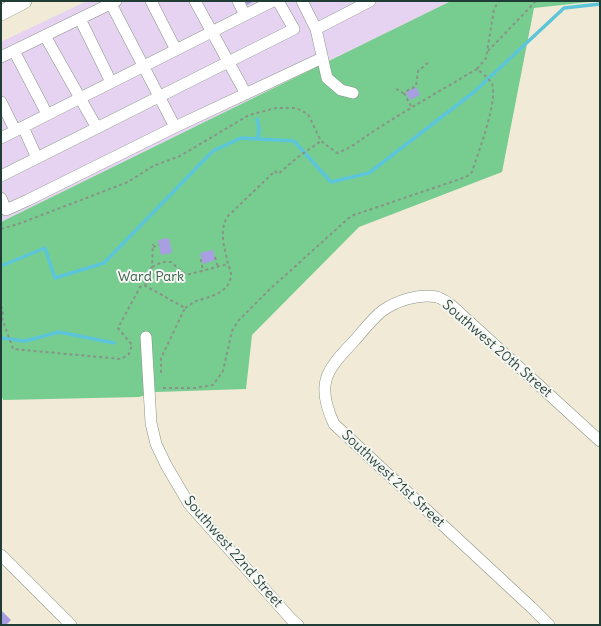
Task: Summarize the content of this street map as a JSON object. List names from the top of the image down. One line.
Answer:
{"streets":{"street":["Southwest 20th Street","Southwest 21st Street","Southwest 22nd Street"]},"crossings":[["Southwest 20th Street","Southwest 21st Street"]],"parks":["Ward Park"]}
